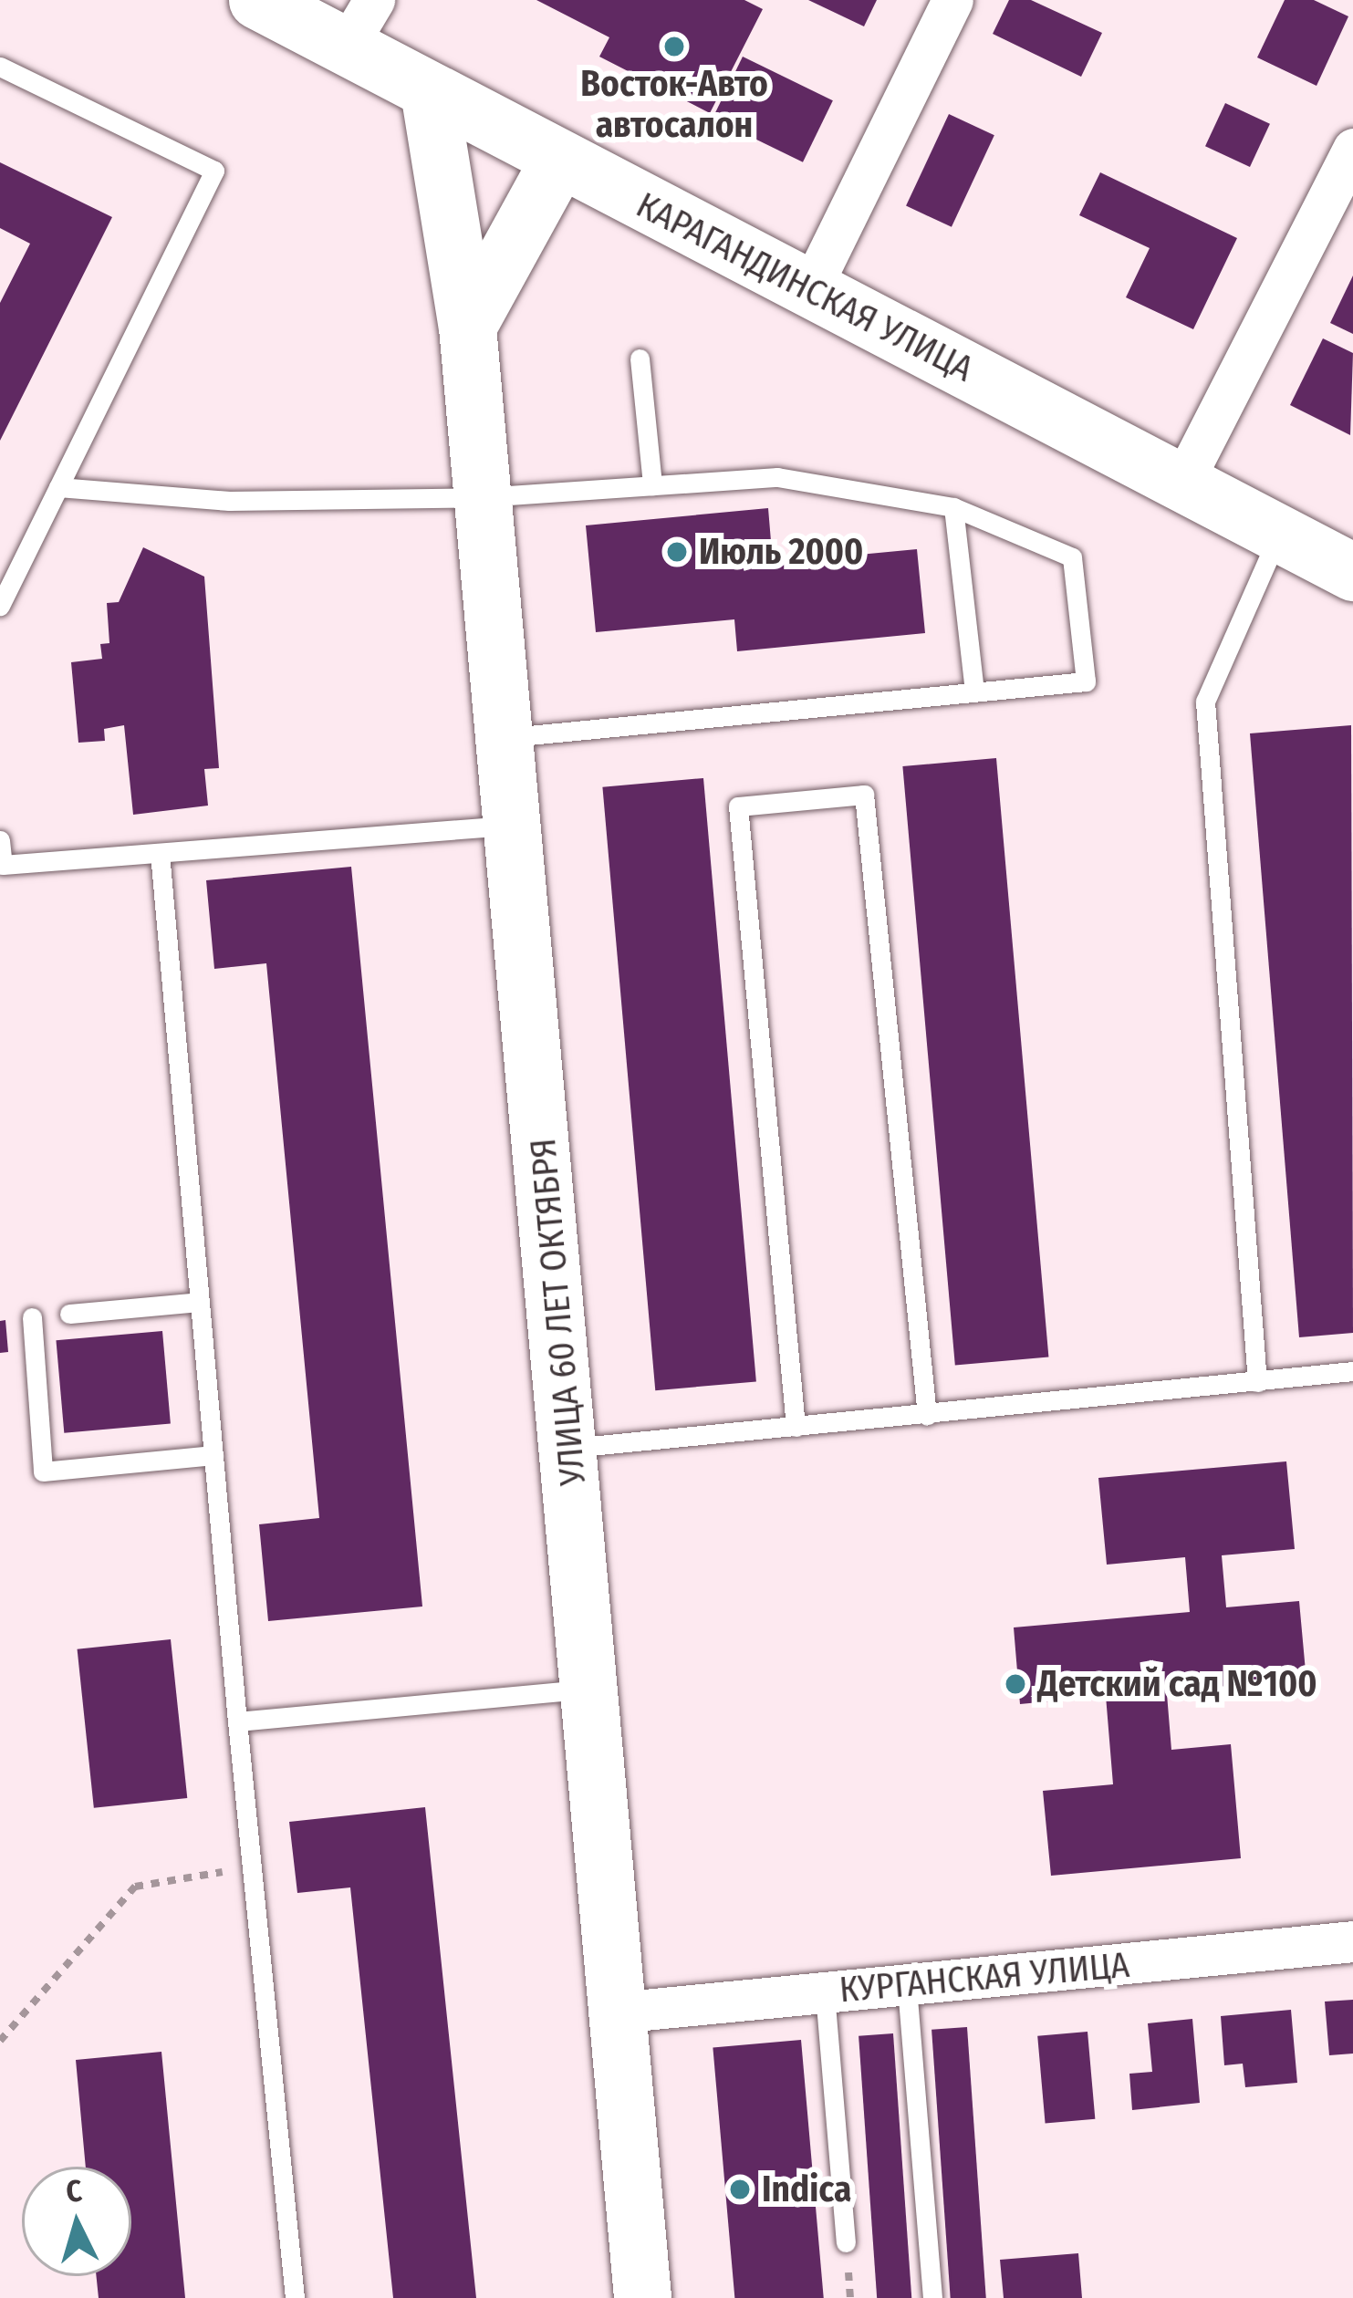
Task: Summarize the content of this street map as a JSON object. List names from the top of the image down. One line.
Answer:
{"streets":{"main road":["КАРАГАНДИНСКАЯ УЛИЦА","УЛИЦА 60 ЛЕТ ОКТЯБРЯ"],"street":["КУРГАНСКАЯ УЛИЦА"]},"crossings":[["КАРАГАНДИНСКАЯ УЛИЦА","УЛИЦА 60 ЛЕТ ОКТЯБРЯ"],["УЛИЦА 60 ЛЕТ ОКТЯБРЯ","КУРГАНСКАЯ УЛИЦА"]],"places":["Восток-Авто автосалон","Июль 2000","Детский сад №100","Indica"],"north":"top"}
